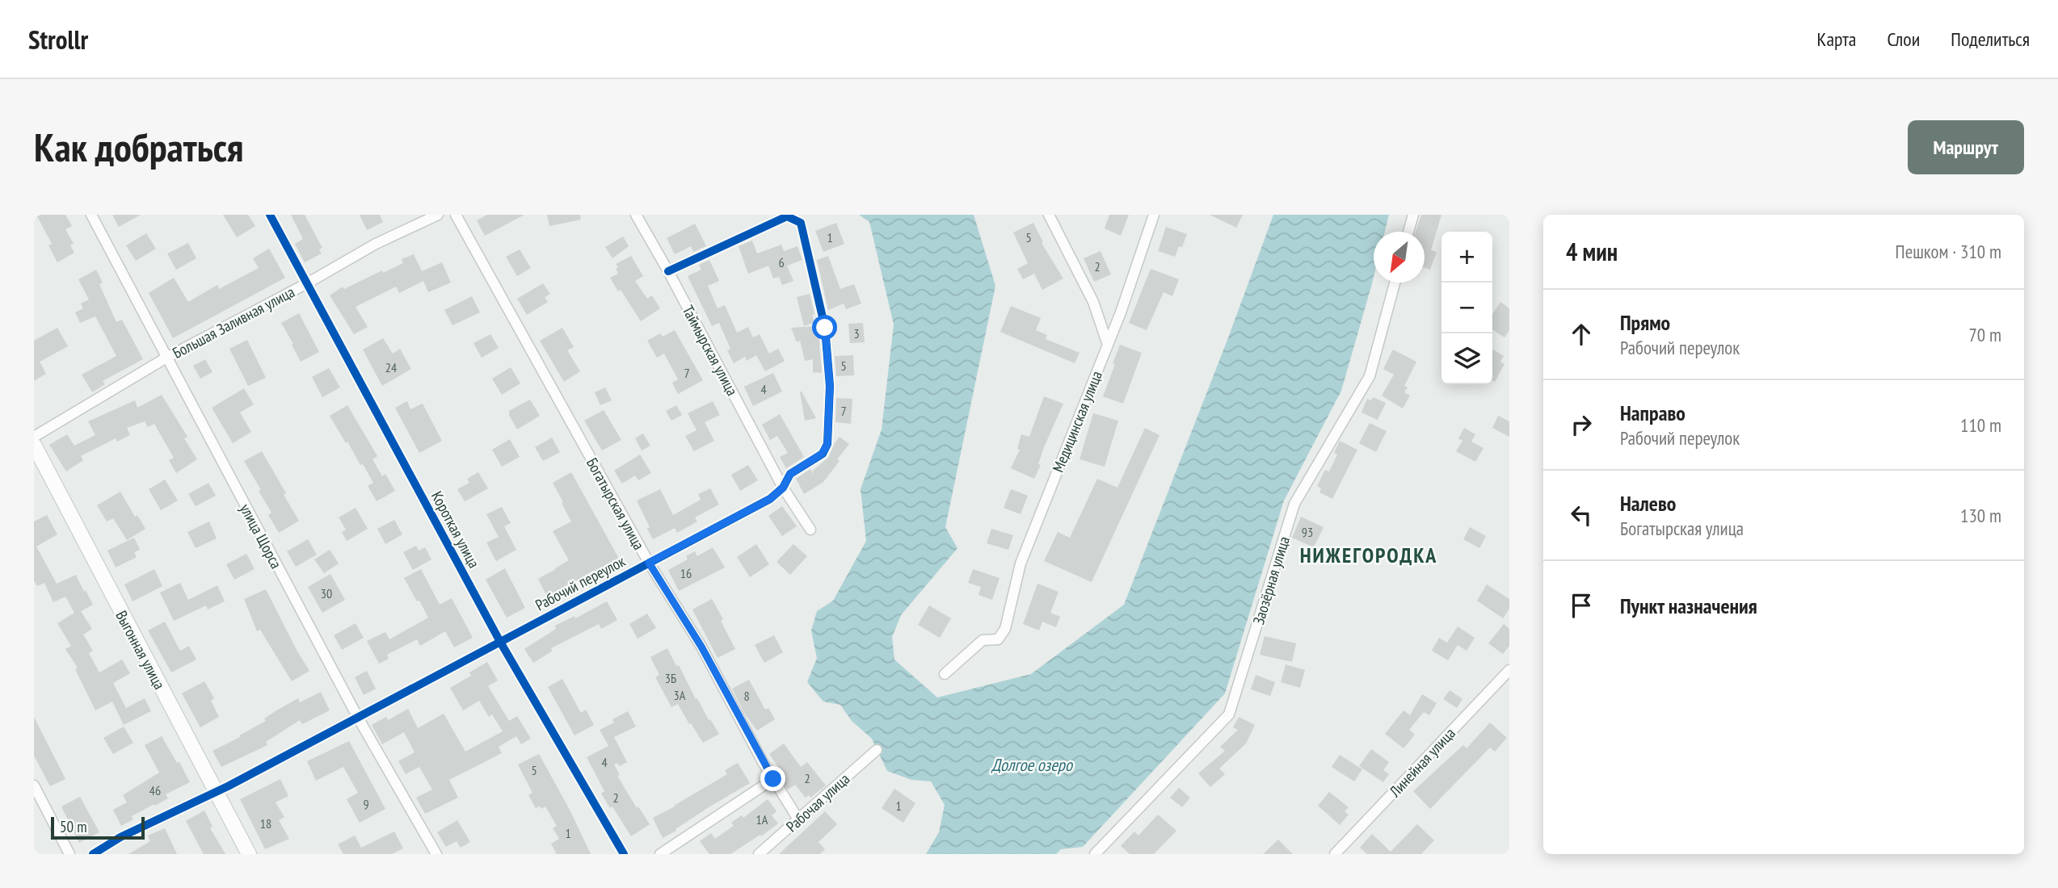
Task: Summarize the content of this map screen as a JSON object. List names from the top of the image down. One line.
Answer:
{"streets":{"street":["Большая Заливная улица","Таймырская улица","Медицинская улица","Богатырская улица","Короткая улица","улица Щорса","Заозёрная улица","Рабочий переулок","Выгонная улица","Линейная улица","Рабочая улица"]},"crossings":[["Большая Заливная улица","Короткая улица"],["Большая Заливная улица","улица Щорса"],["Таймырская улица","Рабочий переулок"],["Богатырская улица","Рабочий переулок"],["Богатырская улица","Рабочая улица"],["Короткая улица","Рабочий переулок"],["улица Щорса","Рабочий переулок"],["Рабочий переулок","Выгонная улица"]],"districts":["НИЖЕГОРОДКА"],"water":["Долгое озеро"],"house_numbers":["1","5","6","2","3","5","24","7","4","7","93","16","30","3Б","3А","8","4","5","2","46","2","9","1","1А","18","1"],"scale_bar":"50 m","north":"bottom left","page":{"header":"Strollr","nav":["Карта","Слои","Поделиться"],"buttons":"Маршрут","title":"Как добраться","heading":["4 мин","Пешком · 310 m"],"map_buttons":["+","−"],"list":[["Прямо","Рабочий переулок","70 m"],["Направо","Рабочий переулок","110 m"],["Налево","Богатырская улица","130 m"],"Пункт назначения"],"scale":"50 m"}}
